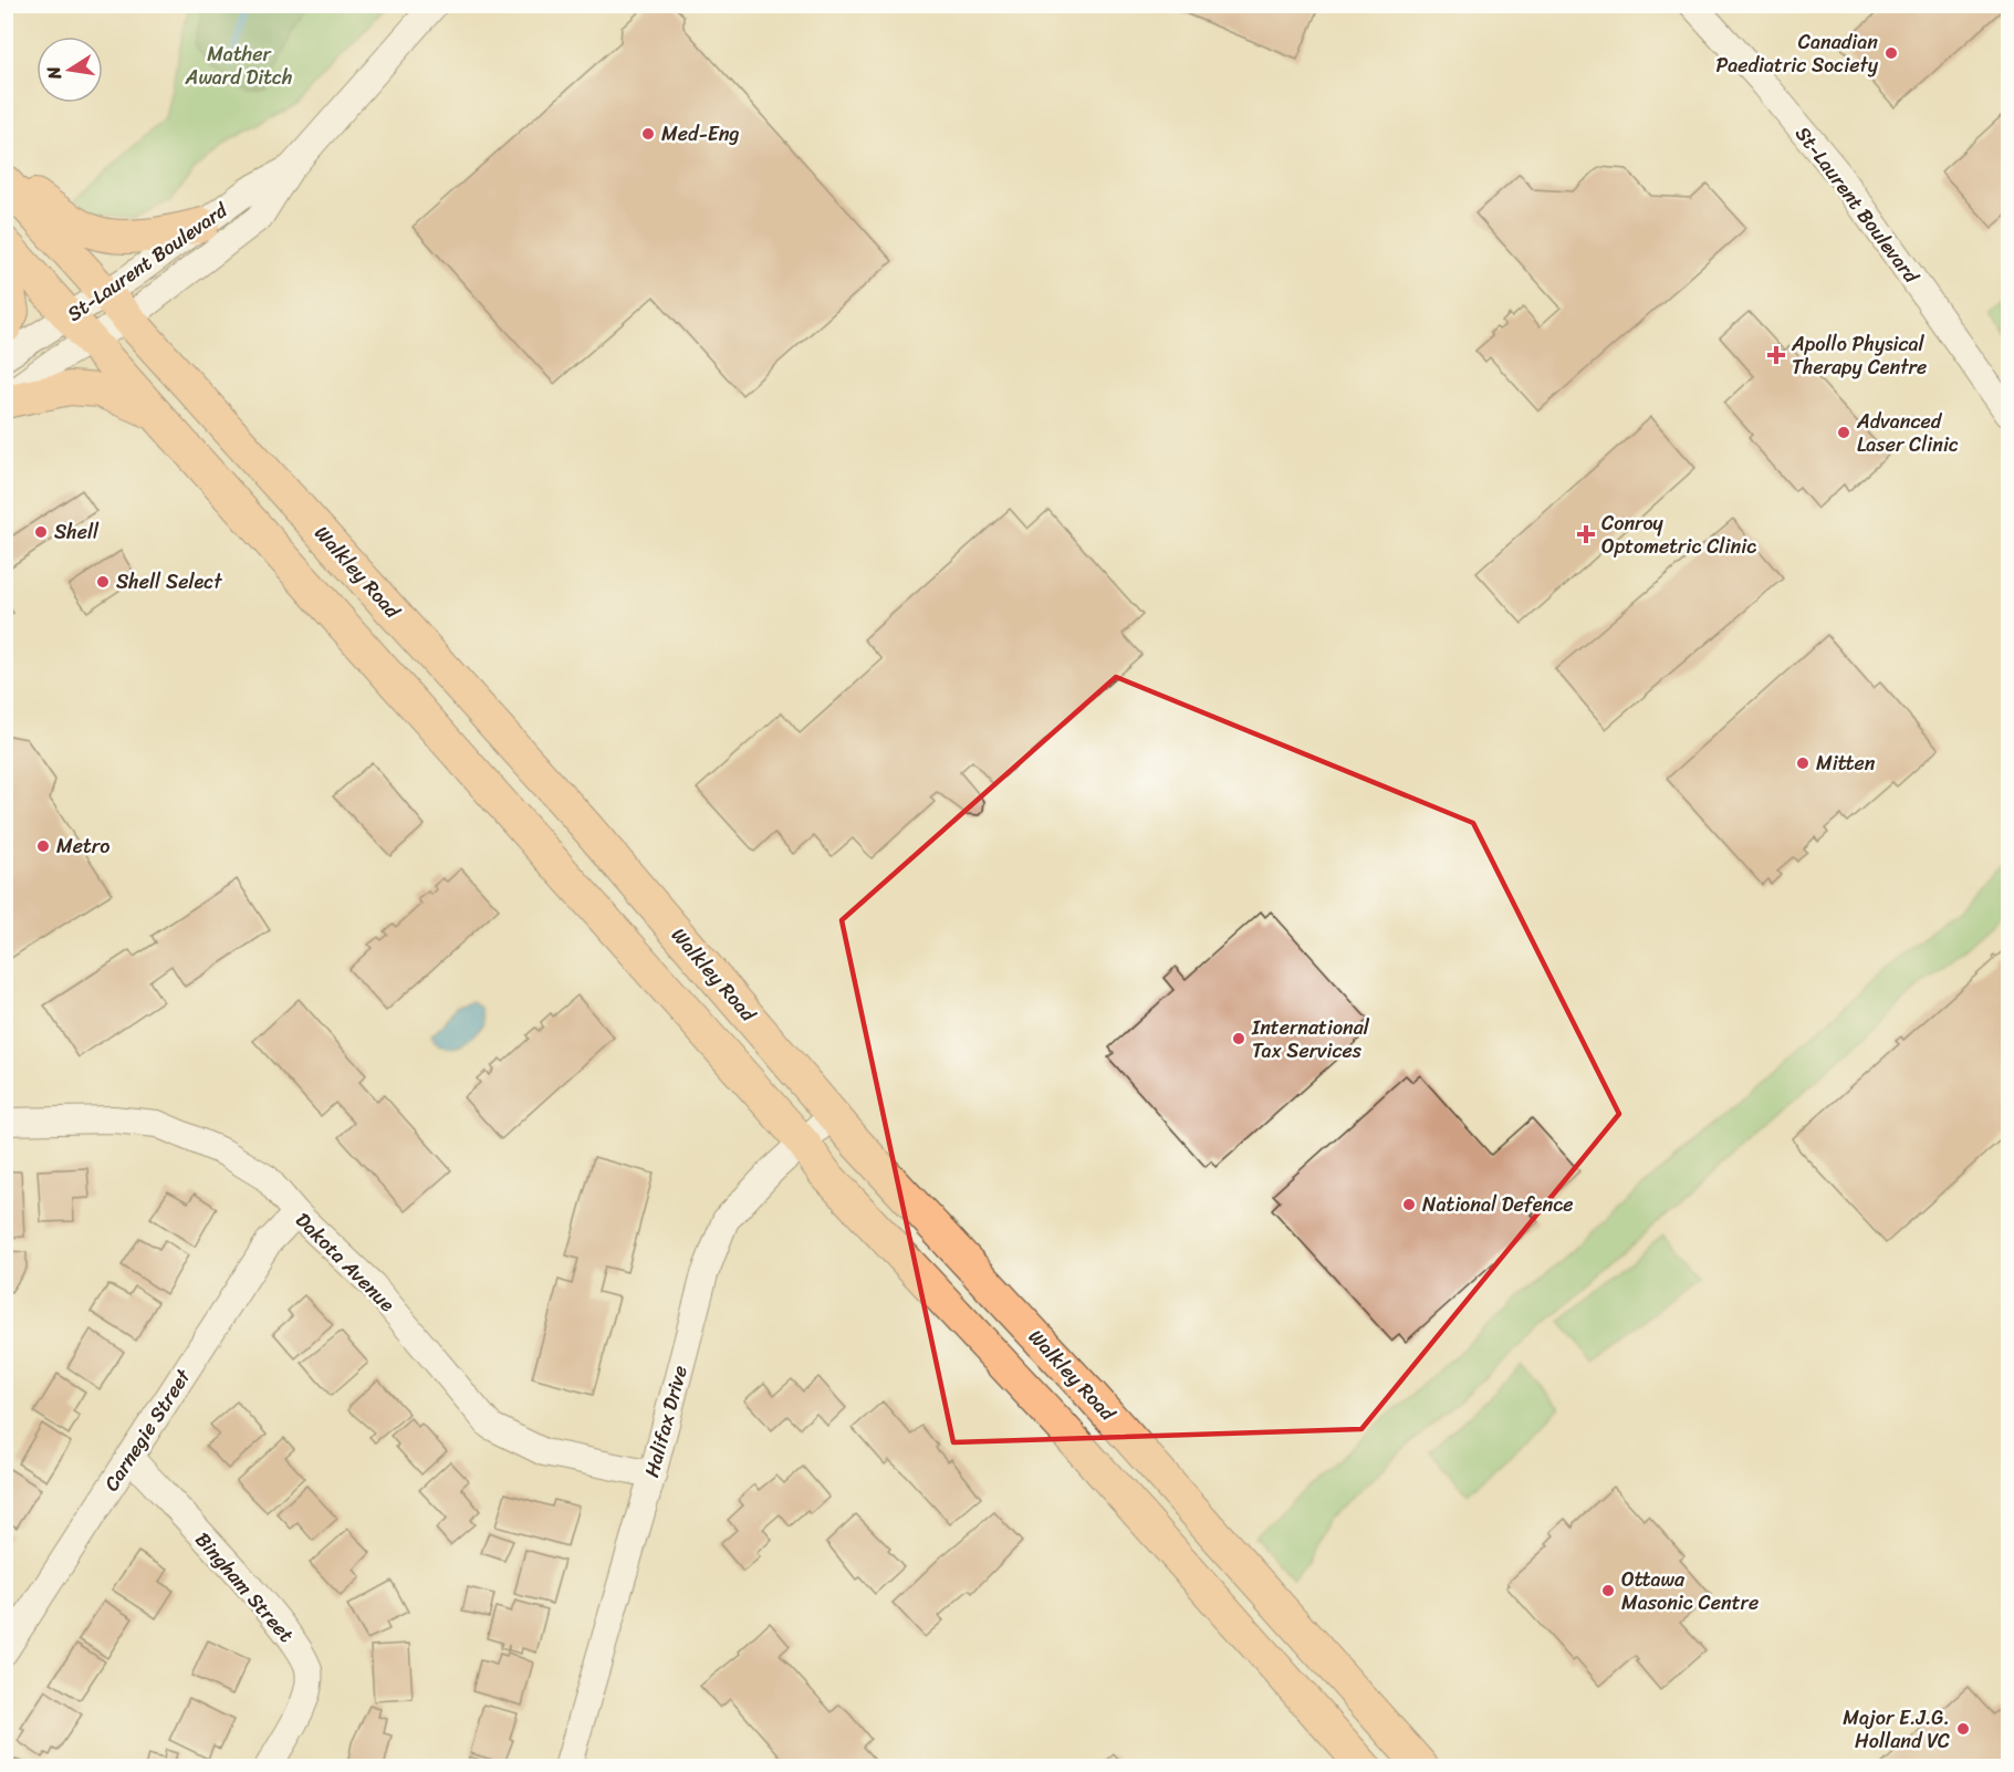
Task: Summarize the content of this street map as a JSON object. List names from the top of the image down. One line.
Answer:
{"streets":{"main road":["Walkley Road"],"street":["St-Laurent Boulevard","Dakota Avenue","Halifax Drive","Carnegie Street","Bingham Street"]},"crossings":[["St-Laurent Boulevard","Walkley Road"],["Walkley Road","Halifax Drive"],["Dakota Avenue","Halifax Drive"],["Dakota Avenue","Carnegie Street"],["Carnegie Street","Bingham Street"]],"parks":["Mather Award Ditch"],"places":{"other":["Canadian Paediatric Society","Med-Eng","Advanced Laser Clinic","Shell","Shell Select","Mitten","Metro","International Tax Services","National Defence","Ottawa Masonic Centre","Major E.J.G. Holland VC"],"health":["Apollo Physical Therapy Centre","Conroy Optometric Clinic"]},"north":"left"}
